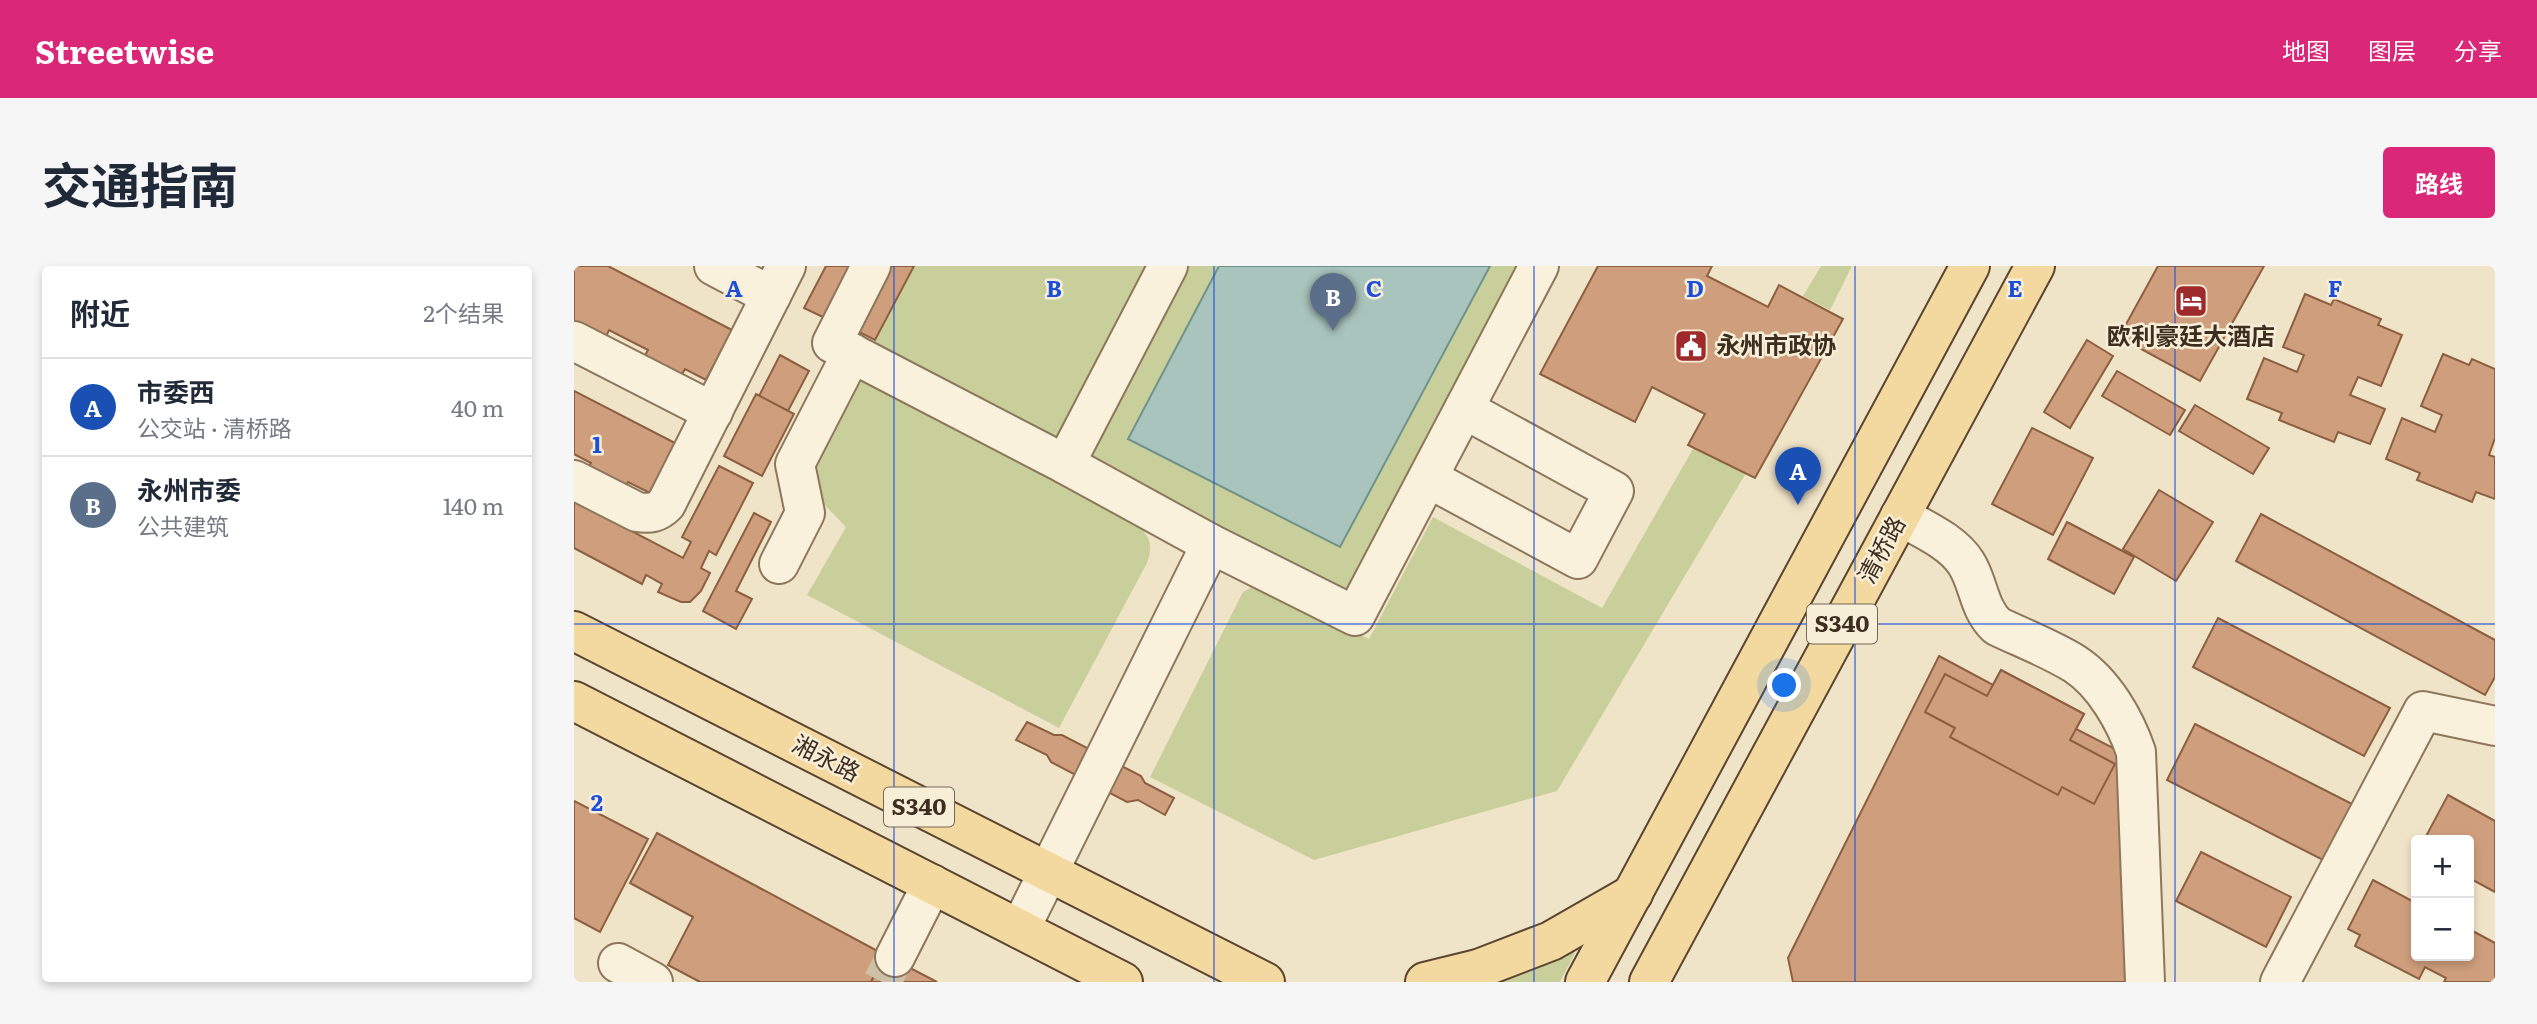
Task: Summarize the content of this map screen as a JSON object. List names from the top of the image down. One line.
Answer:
{"streets":{"main road":["清桥路","S340","湘永路"]},"places":{"hotel":["欧利豪廷大酒店"],"public building":["永州市政协"]},"page":{"header":"Streetwise","nav":["地图","图层","分享"],"title":"交通指南","buttons":"路线","heading":["附近","2个结果"],"pins":["B","A"],"list":[{"mark":"A","name":"市委西","note":"公交站 · 清桥路","value":"40 m"},{"mark":"B","name":"永州市委","note":"公共建筑","value":"140 m"}],"map_buttons":["+","−"]},"grid":{"columns":["A","B","C","D","E","F"],"rows":["1","2"]}}
